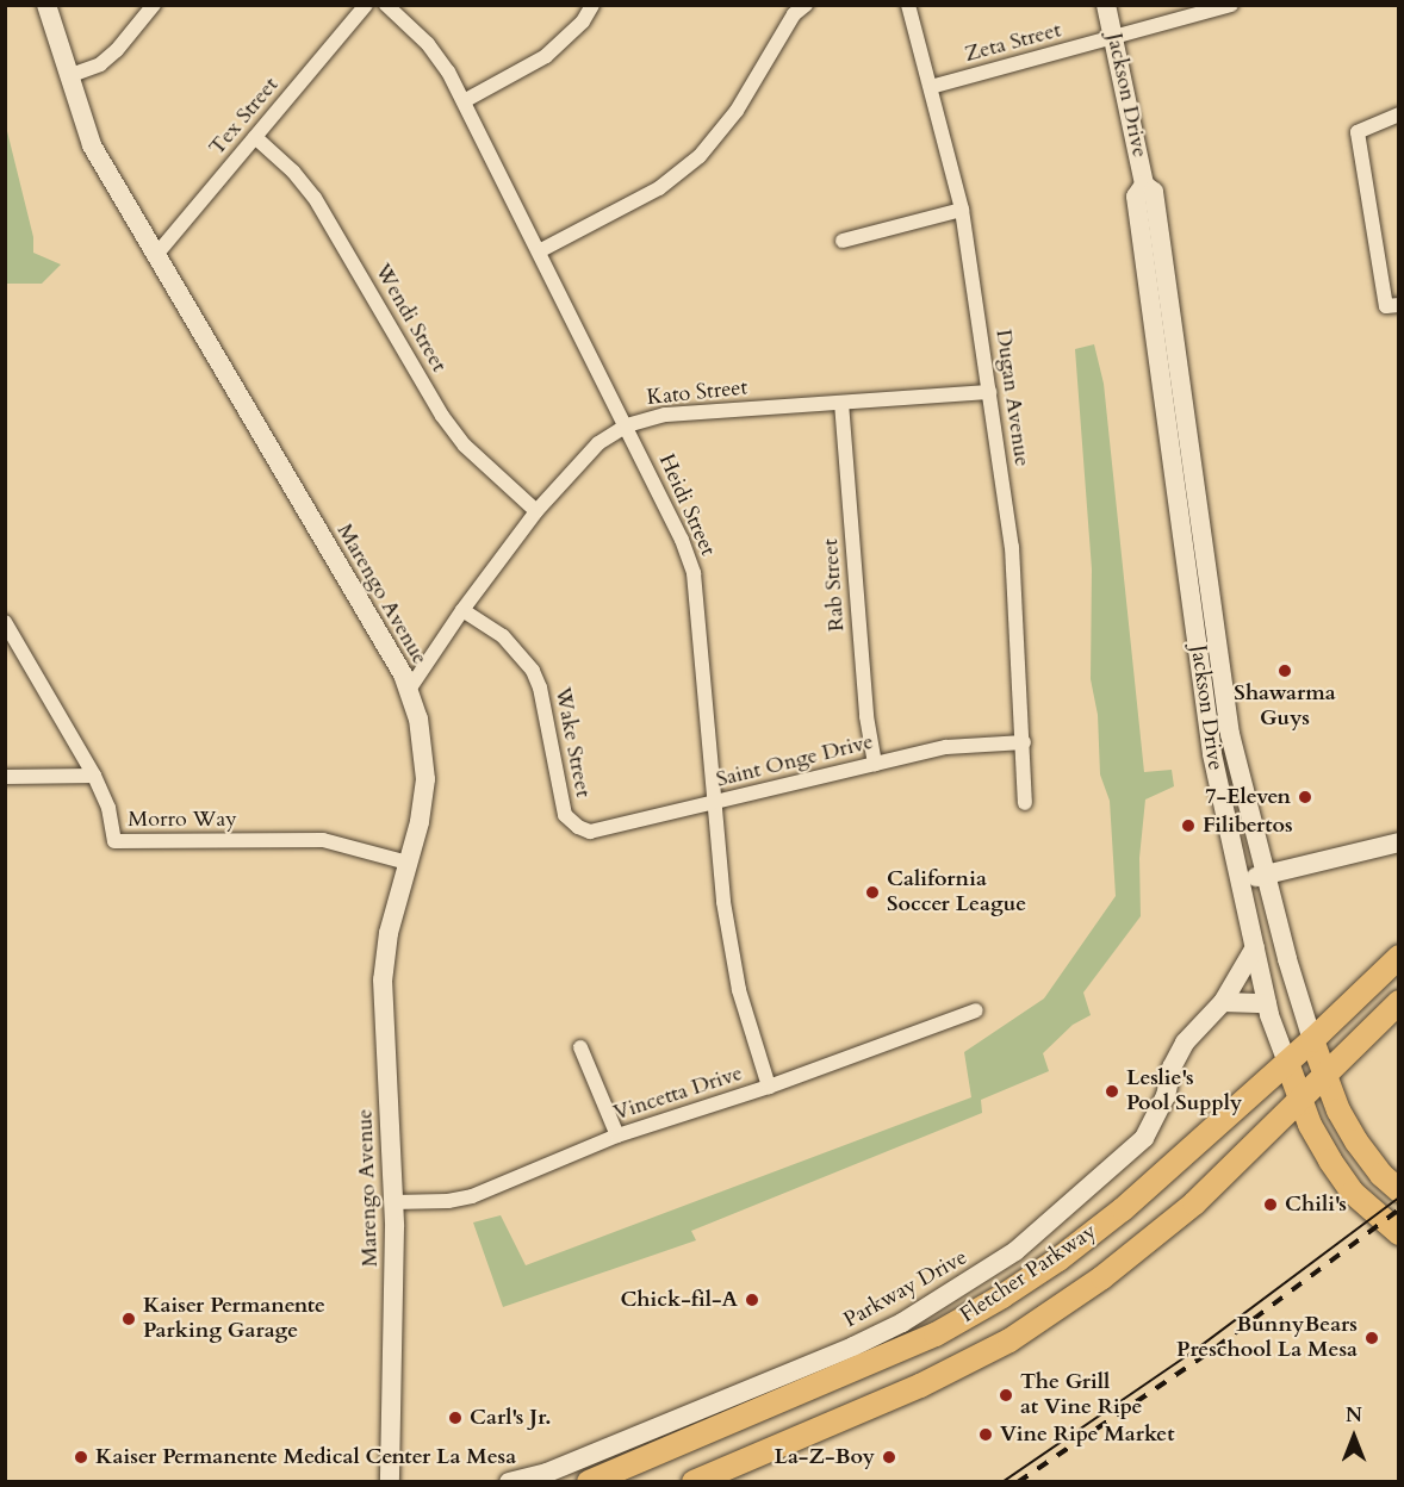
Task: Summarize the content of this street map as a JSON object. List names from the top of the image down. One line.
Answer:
{"streets":{"main road":["Jackson Drive","Fletcher Parkway"],"street":["Zeta Street","Tex Street","Wendi Street","Kato Street","Dugan Avenue","Heidi Street","Rab Street","Marengo Avenue","Wake Street","Saint Onge Drive","Morro Way","Vincetta Drive","Parkway Drive"]},"crossings":[["Zeta Street","Jackson Drive"],["Zeta Street","Dugan Avenue"],["Jackson Drive","Fletcher Parkway"],["Jackson Drive","Parkway Drive"],["Tex Street","Wendi Street"],["Tex Street","Marengo Avenue"],["Wendi Street","Kato Street"],["Kato Street","Dugan Avenue"],["Kato Street","Heidi Street"],["Kato Street","Rab Street"],["Kato Street","Marengo Avenue"],["Kato Street","Wake Street"],["Dugan Avenue","Saint Onge Drive"],["Heidi Street","Saint Onge Drive"],["Heidi Street","Vincetta Drive"],["Rab Street","Saint Onge Drive"],["Marengo Avenue","Morro Way"],["Marengo Avenue","Vincetta Drive"],["Wake Street","Saint Onge Drive"]],"places":["Shawarma Guys","7-Eleven","Filibertos","California Soccer League","Leslie's Pool Supply","Chili's","Chick-fil-A","Kaiser Permanente Parking Garage","BunnyBears Preschool La Mesa","The Grill at Vine Ripe","Carl's Jr.","Vine Ripe Market","Kaiser Permanente Medical Center La Mesa","La-Z-Boy"],"north":"top"}
